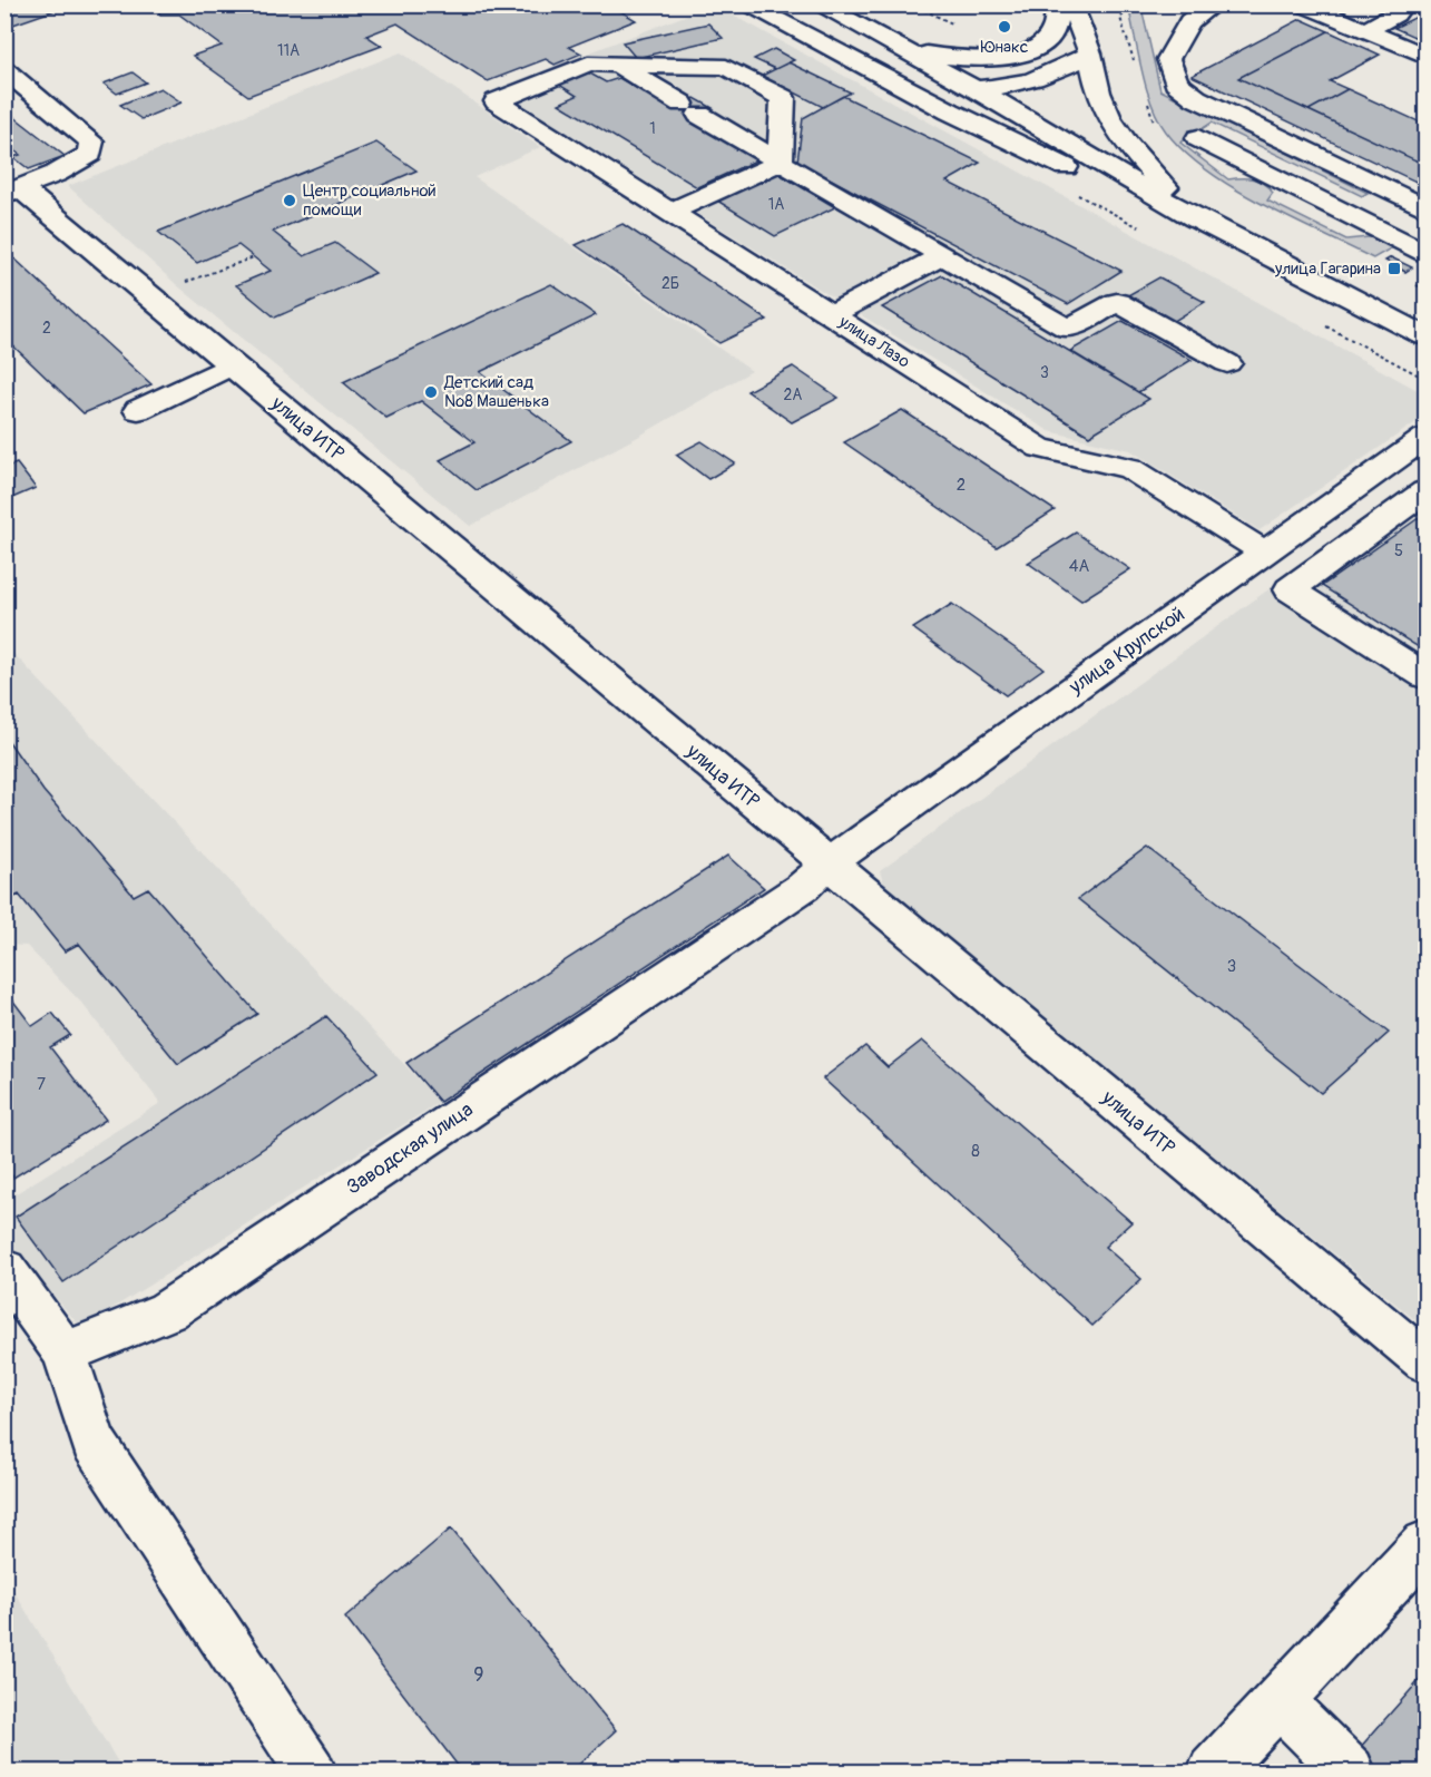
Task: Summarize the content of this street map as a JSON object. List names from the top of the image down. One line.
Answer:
{"streets":{"street":["улица Лазо","улица ИТР","улица Крупской","Заводская улица"]},"crossings":[["улица Лазо","улица Крупской"],["улица ИТР","улица Крупской"],["улица ИТР","Заводская улица"],["улица Крупской","Заводская улица"]],"places":{"other":["Юнакс","Центр социальной помощи","Детский сад №8 Машенька"],"transit":["улица Гагарина"]},"house_numbers":["11А","1","1А","2Б","2","3","2А","2","5","4А","3","7","8","9"]}
